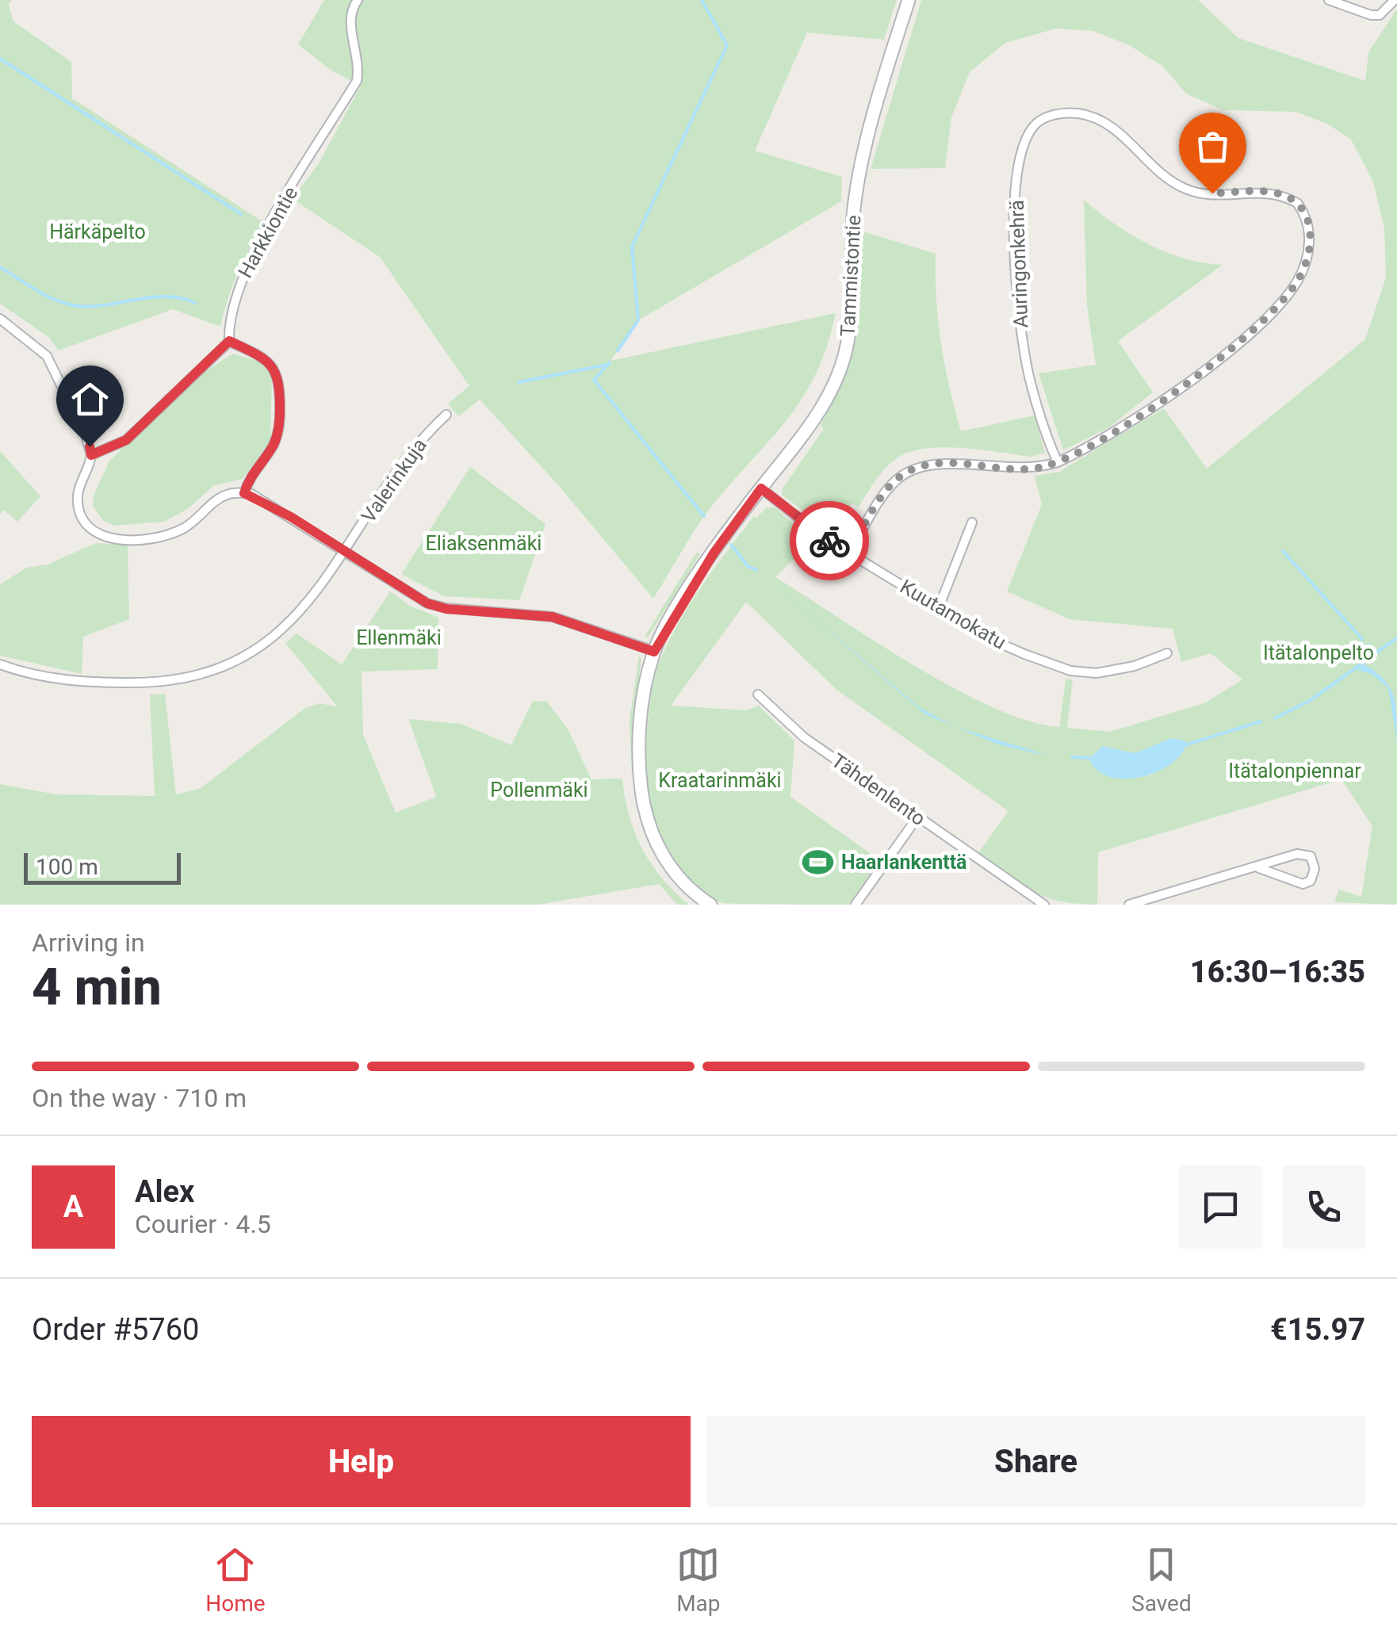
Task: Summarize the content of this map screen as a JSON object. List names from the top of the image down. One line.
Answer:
{"streets":{"street":["Harkkiontie","Auringonkehrä","Tammistontie","Valerinkuja","Kuutamokatu","Tähdenlento"]},"crossings":[["Auringonkehrä","Kuutamokatu"],["Tammistontie","Kuutamokatu"]],"parks":["Härkäpelto","Eliaksenmäki","Ellenmäki","Itätalonpelto","Itätalonpiennar","Kraatarinmäki","Pollenmäki"],"places":{"sports":["Haarlankenttä"]},"scale_bar":"100 m","page":{"scale":"100 m","heading":["4 min","Arriving in","16:30–16:35"],"panel":["Alex","Courier · 4.5","Order #5760","€15.97"],"bar":"On the way · 710 m","round":"A","buttons":["Help","Share"],"tabs":["Home","Map","Saved"]}}
